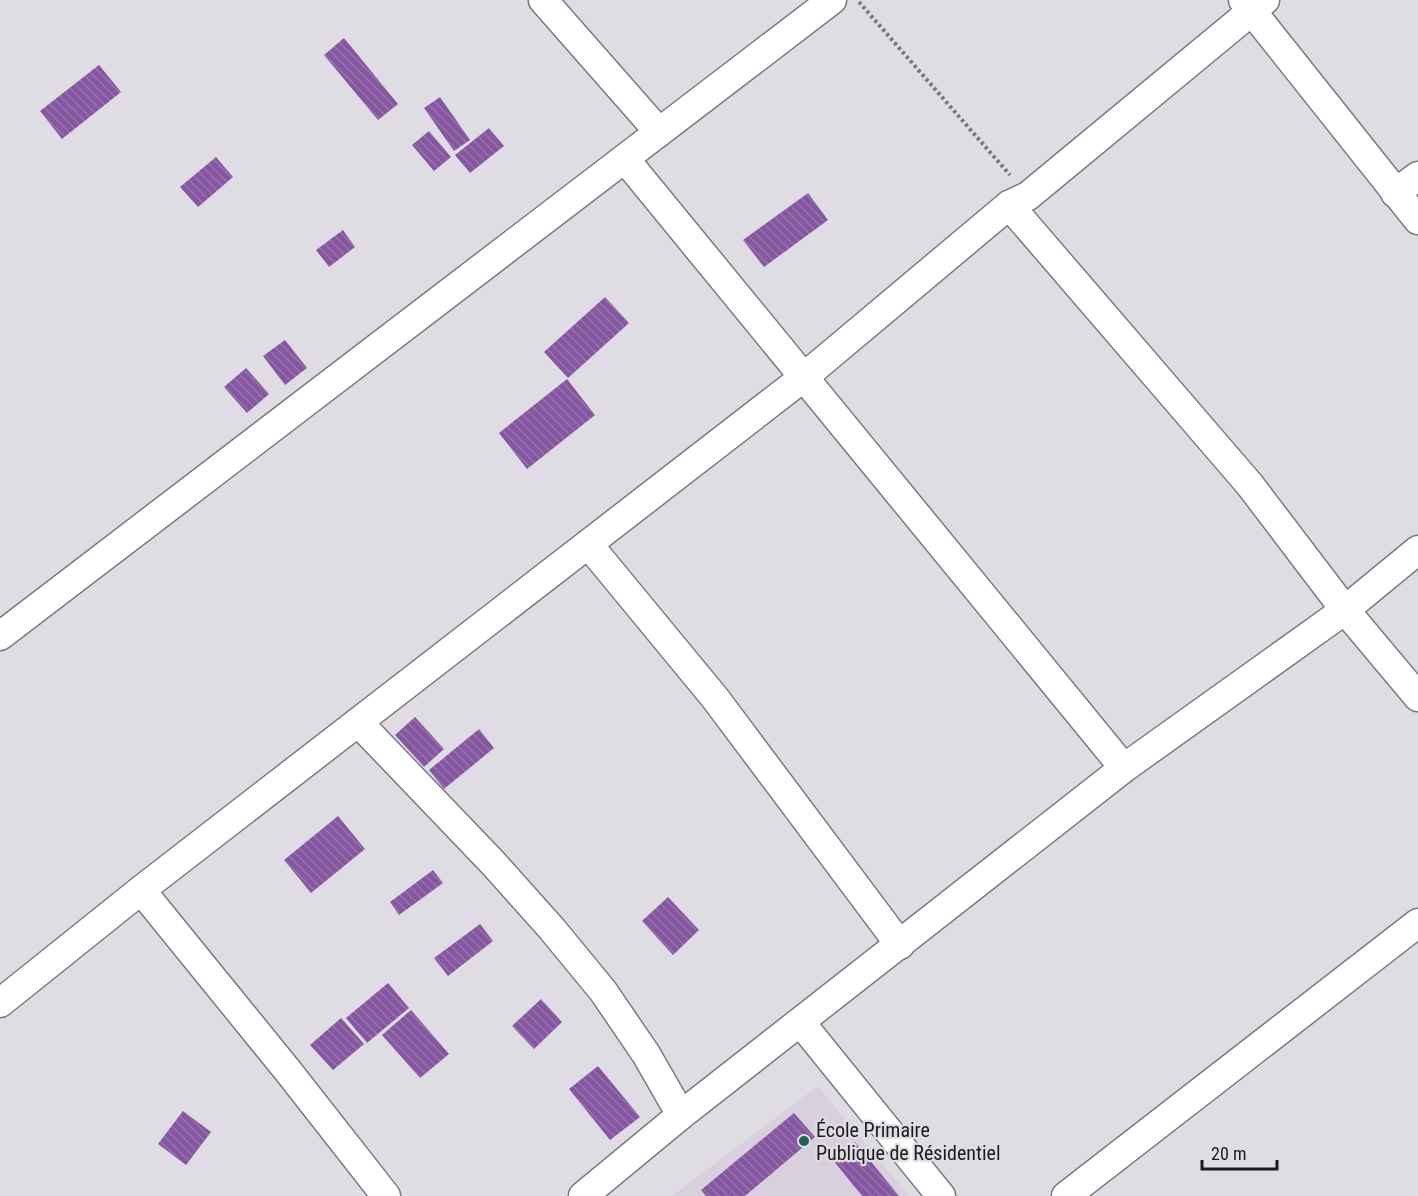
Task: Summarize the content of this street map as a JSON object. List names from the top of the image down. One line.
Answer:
{"places":["École Primaire Publique de Résidentiel"],"scale_bar":"20 m"}
